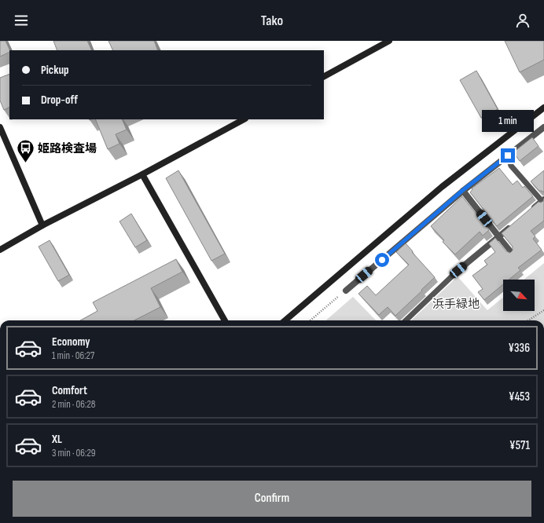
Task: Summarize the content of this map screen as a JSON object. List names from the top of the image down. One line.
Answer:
{"parks":["浜手緑地"],"places":{"bus stop":["姫路検査場"]},"north":"bottom right","page":{"header":"Tako","banner":["Pickup","Drop-off"],"bubble":"1 min","list":[{"name":"Economy","note":"1 min · 06:27","value":"¥336"},{"name":"Comfort","note":"2 min · 06:28","value":"¥453"},{"name":"XL","note":"3 min · 06:29","value":"¥571"}],"buttons":"Confirm"}}
